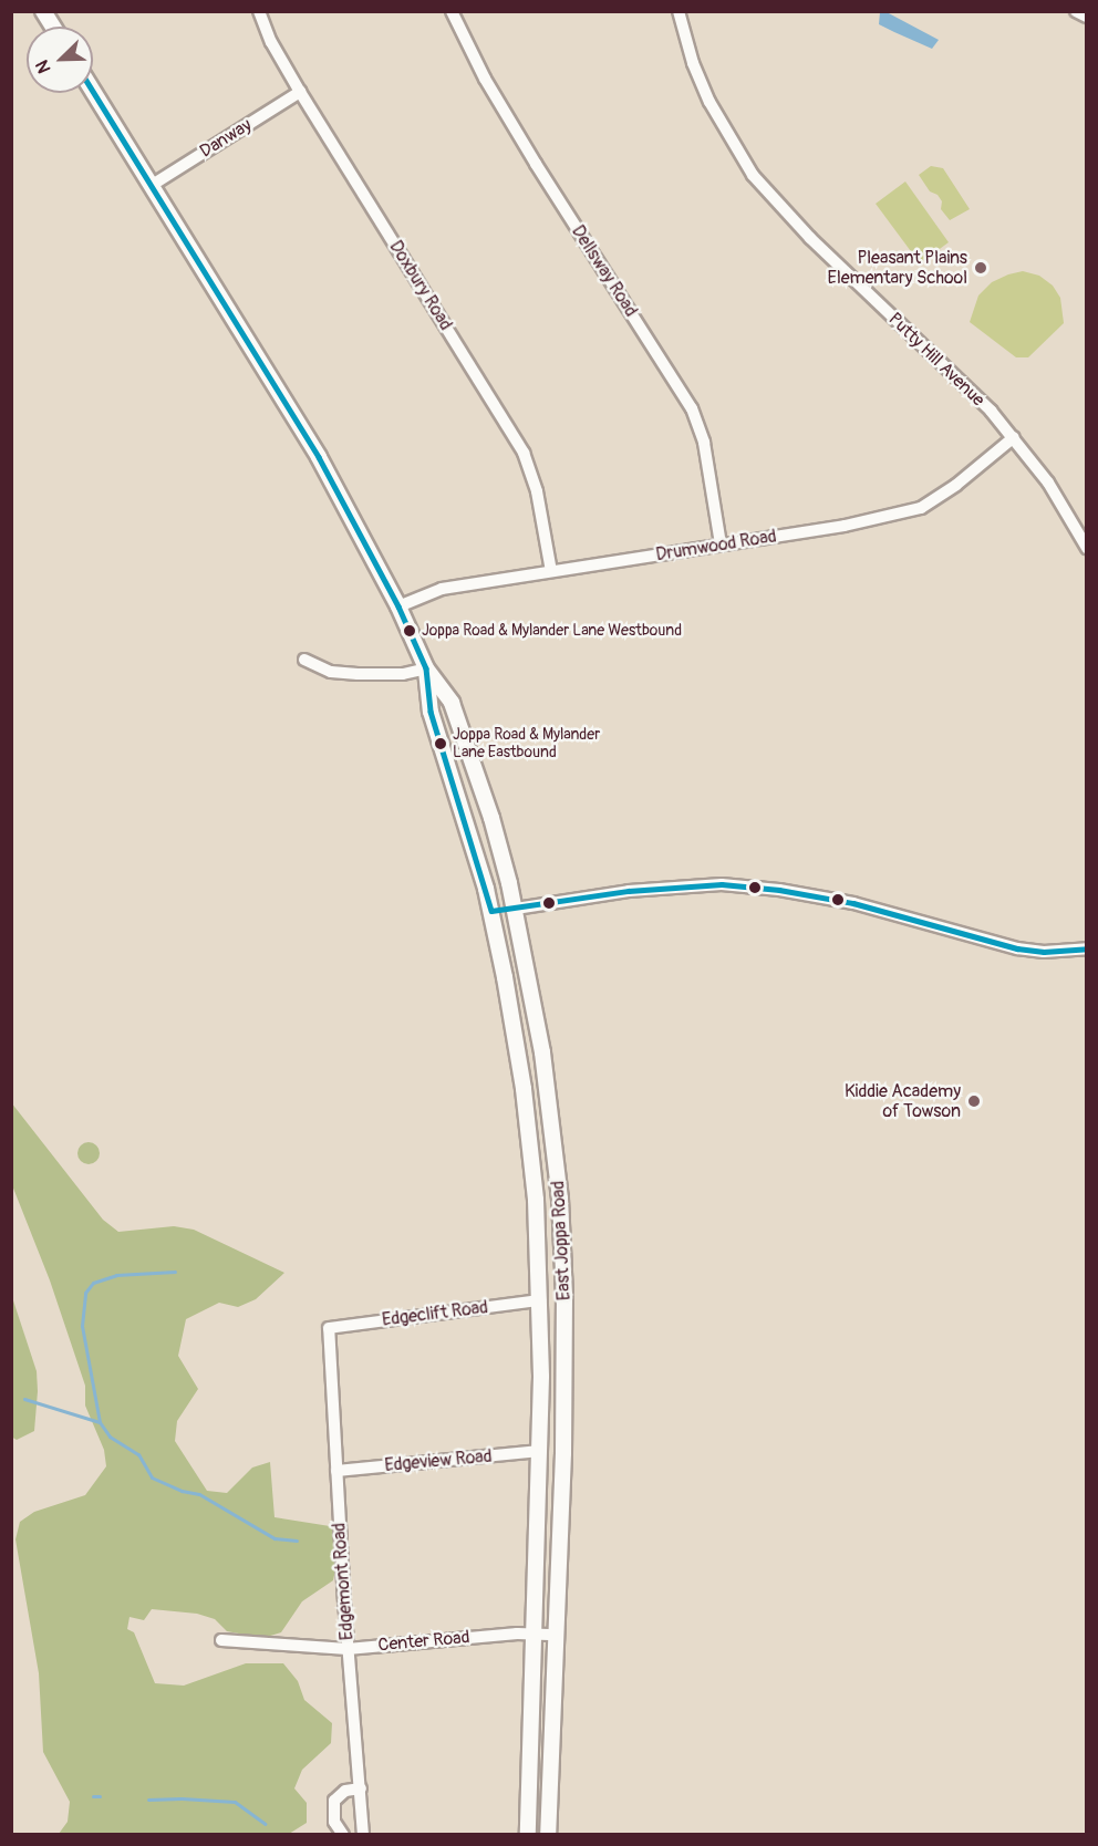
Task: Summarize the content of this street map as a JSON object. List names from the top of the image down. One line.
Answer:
{"streets":{"main road":["East Joppa Road"],"street":["Danway","Dellsway Road","Doxbury Road","Putty Hill Avenue","Drumwood Road","Edgeclift Road","Edgeview Road","Edgemont Road","Center Road"]},"crossings":[["Danway","Doxbury Road"],["Danway","East Joppa Road"],["Dellsway Road","Drumwood Road"],["Doxbury Road","Drumwood Road"],["Putty Hill Avenue","Drumwood Road"],["Drumwood Road","East Joppa Road"],["East Joppa Road","Edgeclift Road"],["East Joppa Road","Edgeview Road"],["East Joppa Road","Center Road"],["Edgeclift Road","Edgemont Road"],["Edgeview Road","Edgemont Road"],["Edgemont Road","Center Road"]],"places":["Pleasant Plains Elementary School","Joppa Road & Mylander Lane Westbound","Joppa Road & Mylander Lane Eastbound","Kiddie Academy of Towson"],"north":"bottom left"}
